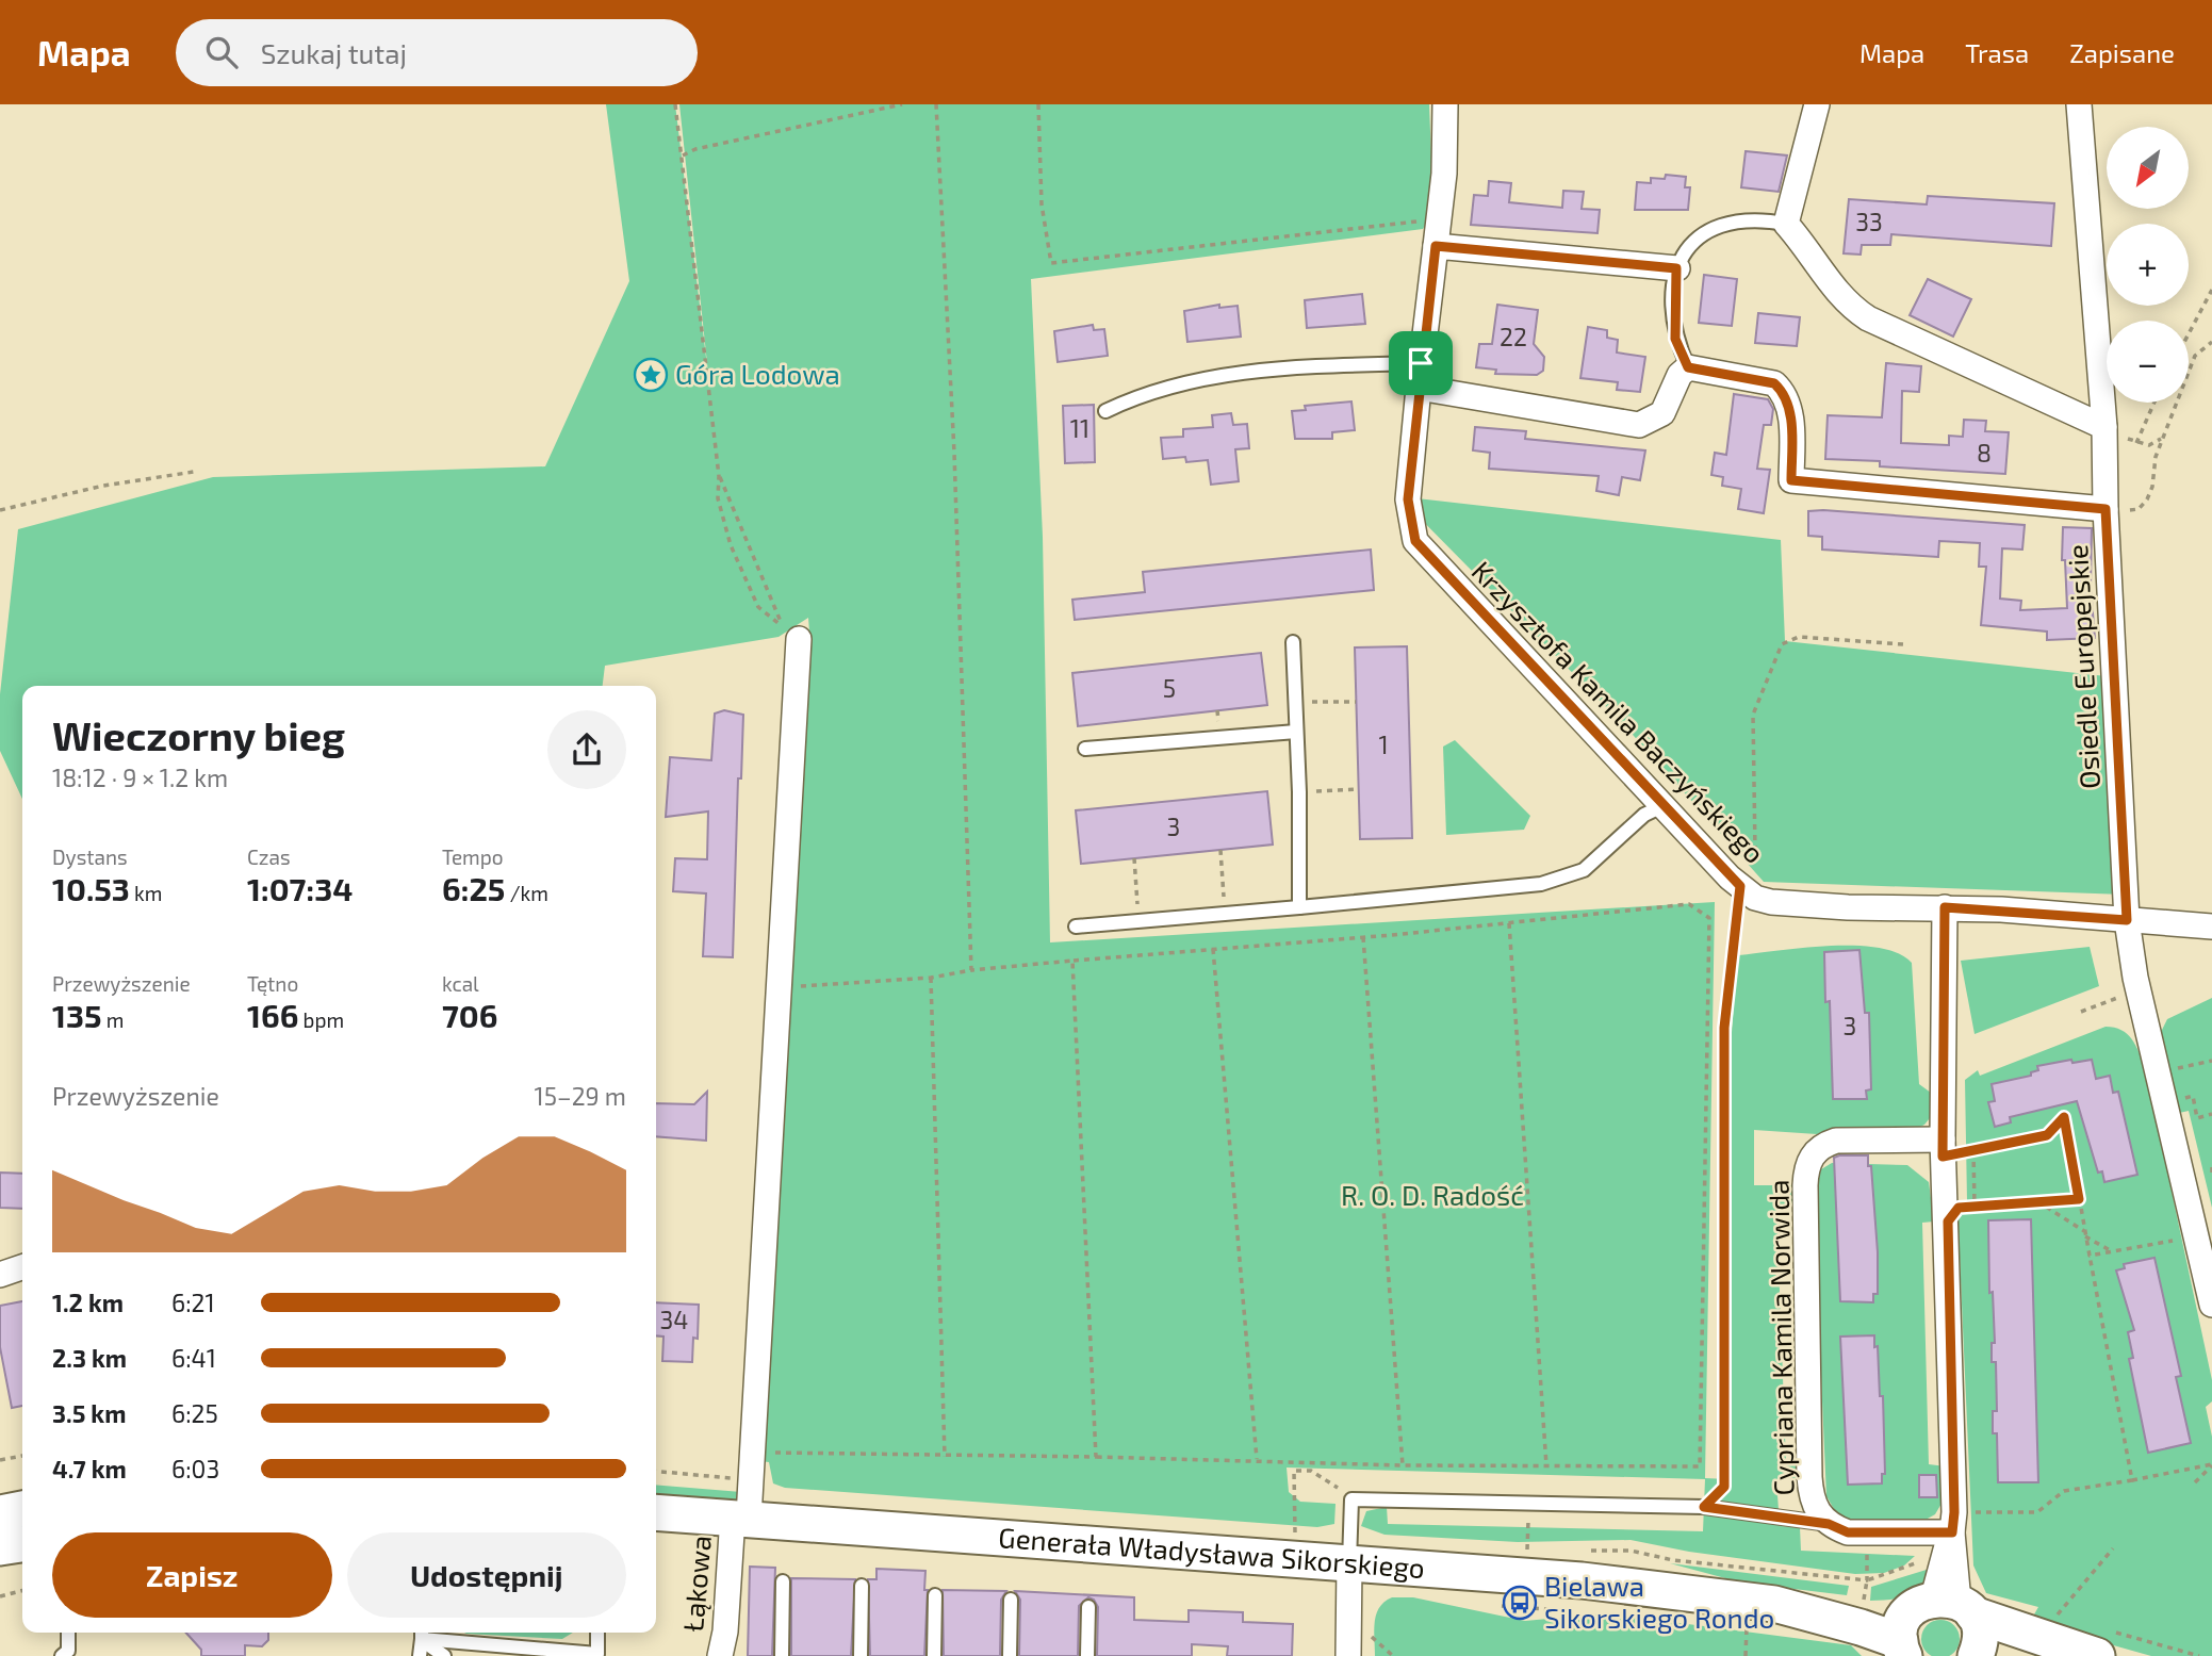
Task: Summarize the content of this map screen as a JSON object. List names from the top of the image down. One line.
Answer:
{"streets":{"main road":["Generała Władysława Sikorskiego"],"street":["Osiedle Europejskie","Krzysztofa Kamila Baczyńskiego","Cypriana Kamila Norwida","Łąkowa"]},"crossings":[["Osiedle Europejskie","Krzysztofa Kamila Baczyńskiego"],["Generała Władysława Sikorskiego","Łąkowa"]],"parks":["R. O. D. Radość"],"places":{"place":["Góra Lodowa"],"bus stop":["Bielawa Sikorskiego Rondo"]},"house_numbers":["33","22","11","8","5","1","3","3","34"],"north":"bottom left","page":{"header":"Mapa","search":"Szukaj tutaj","nav":["Mapa","Trasa","Zapisane"],"map_buttons":["+","−"],"heading":["Wieczorny bieg","18:12 · 9 × 1.2 km"],"stats":[["Dystans","10.53 km"],["Czas","1:07:34"],["Tempo","6:25 /km"],["Przewyższenie","135 m"],["Tętno","166 bpm"],["kcal","706"]],"chart":["Przewyższenie","15–29 m"],"list":[{"name":"1.2 km","note":"6:21"},{"name":"2.3 km","note":"6:41"},{"name":"3.5 km","note":"6:25"},{"name":"4.7 km","note":"6:03"}],"buttons":["Zapisz","Udostępnij"]}}
